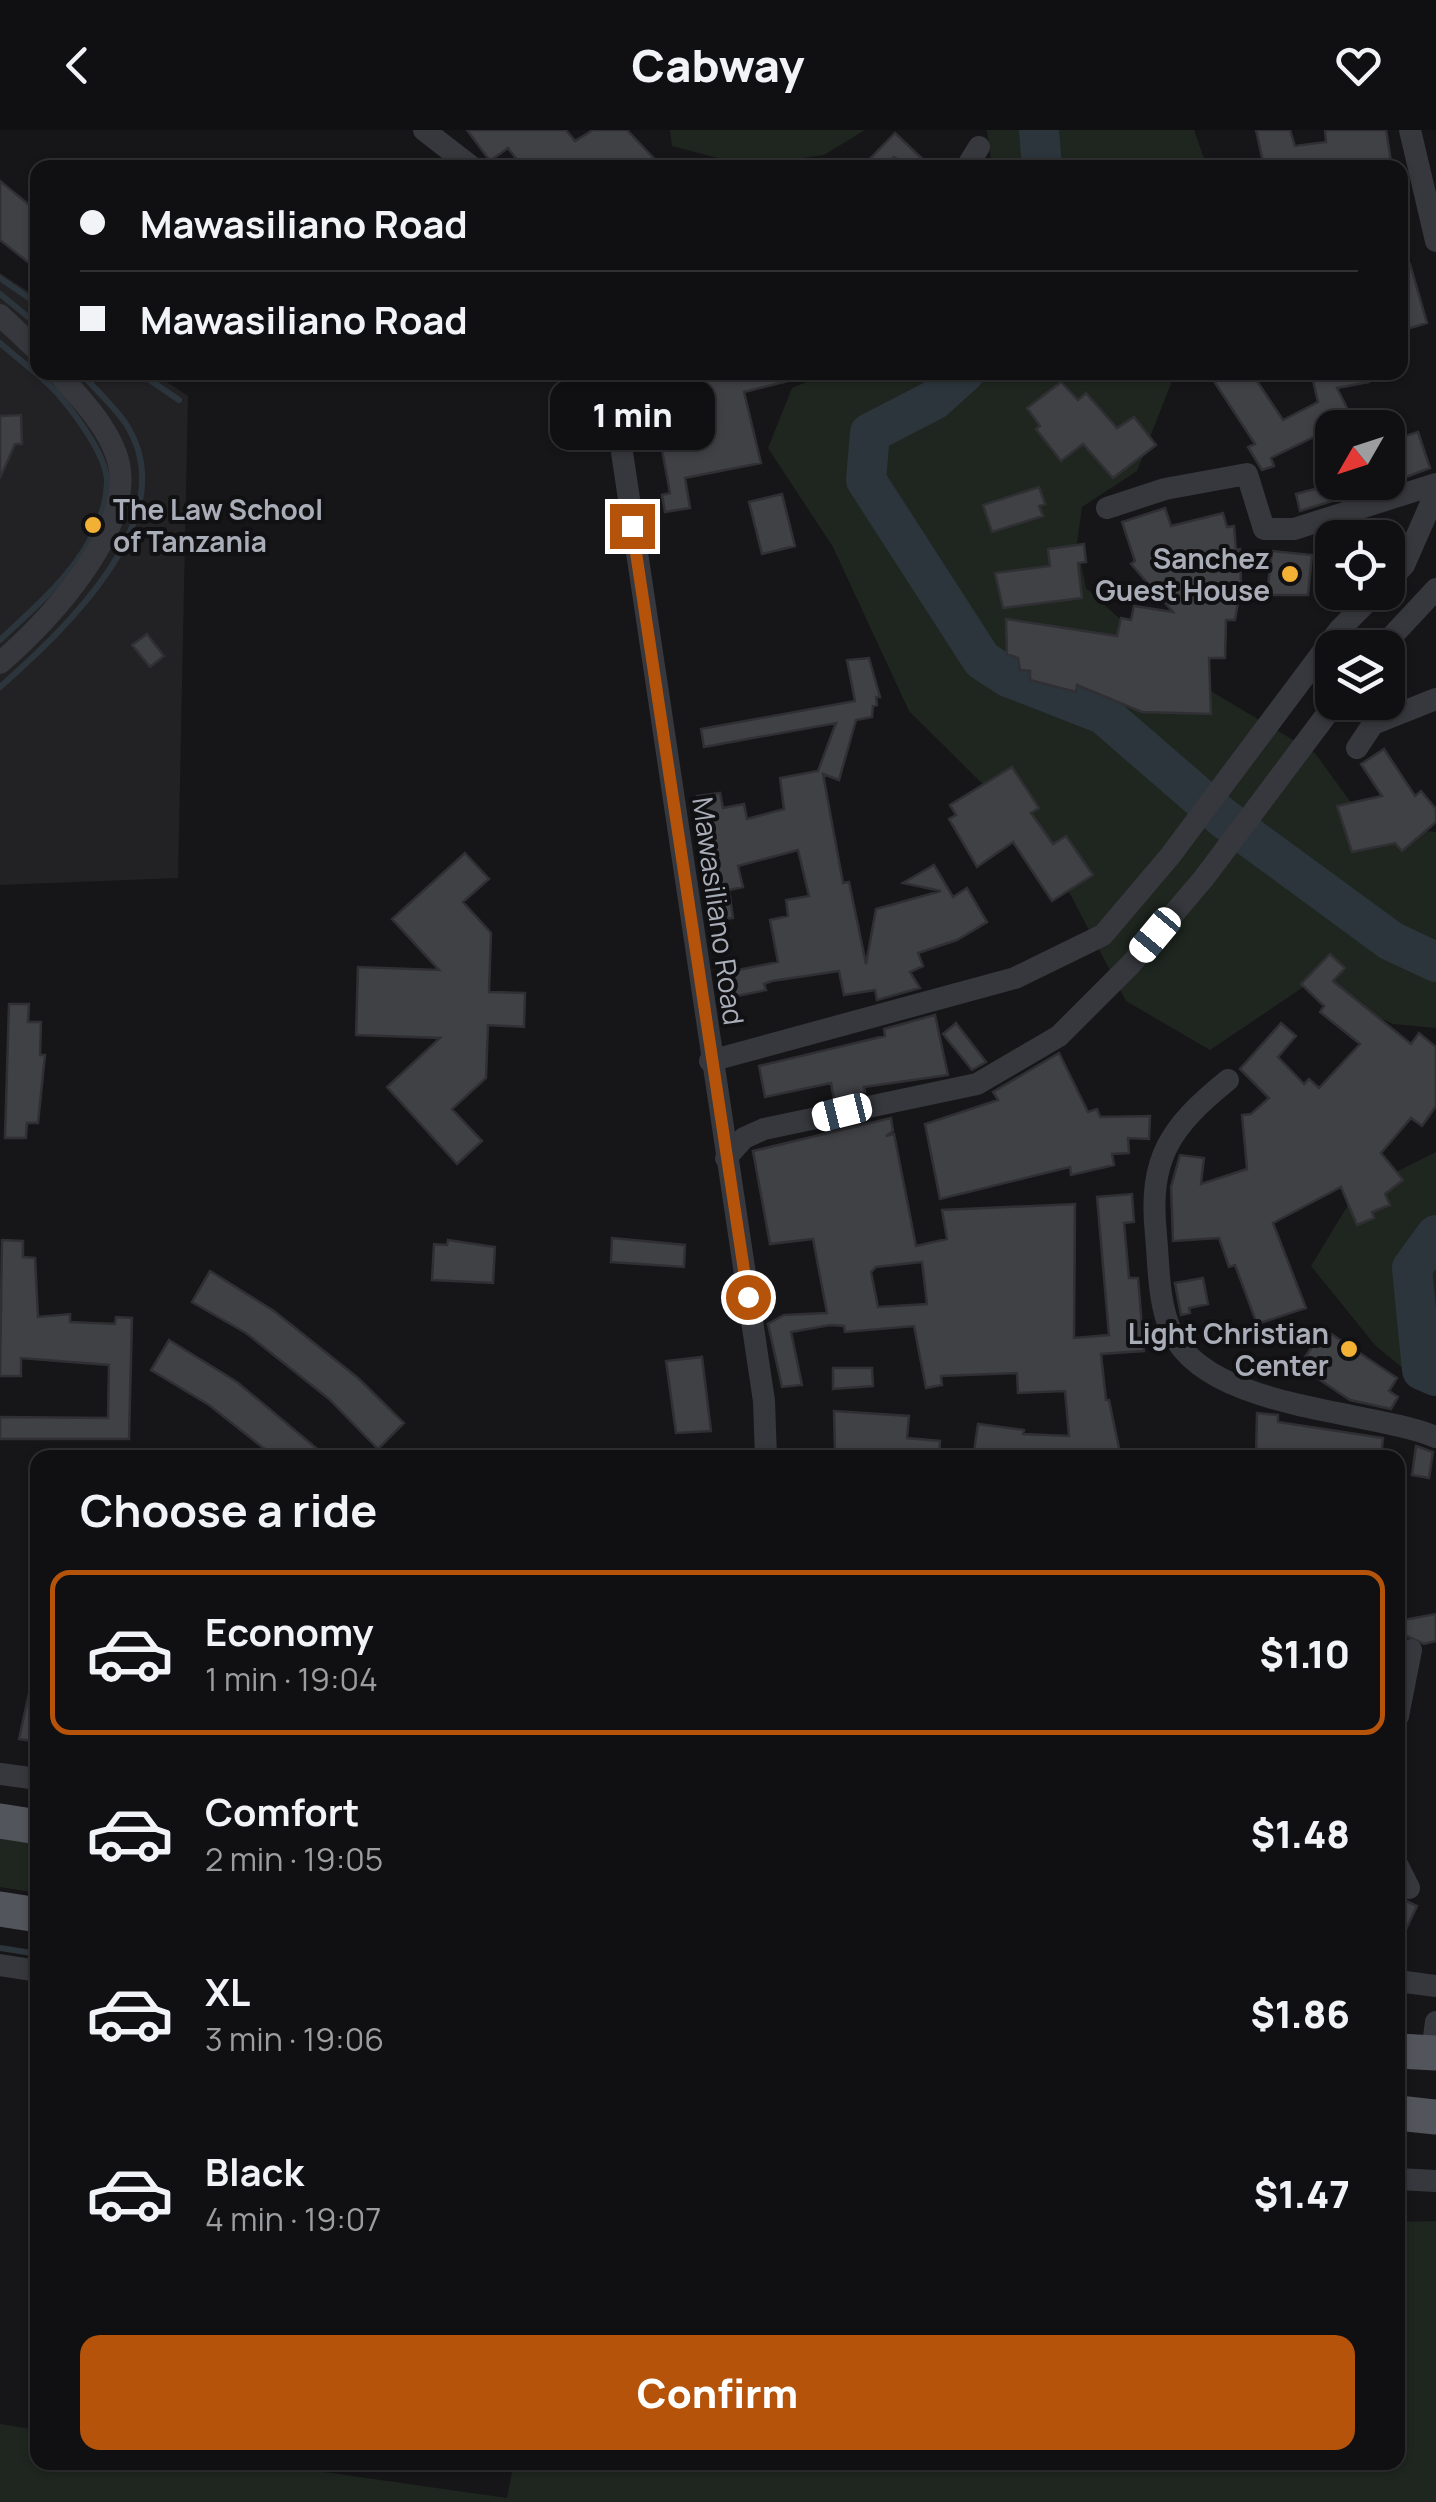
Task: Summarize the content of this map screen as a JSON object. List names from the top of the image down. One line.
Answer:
{"streets":{"street":["Mawasiliano Road"]},"places":["The Law School of Tanzania","Sanchez Guest House","Light Christian Center"],"north":"bottom left","page":{"header":"Cabway","banner":["Mawasiliano Road","Mawasiliano Road"],"bubble":"1 min","heading":"Choose a ride","list":[{"name":"Economy","note":"1 min · 19:04","value":"$1.10"},{"name":"Comfort","note":"2 min · 19:05","value":"$1.48"},{"name":"XL","note":"3 min · 19:06","value":"$1.86"},{"name":"Black","note":"4 min · 19:07","value":"$1.47"}],"buttons":"Confirm"}}
